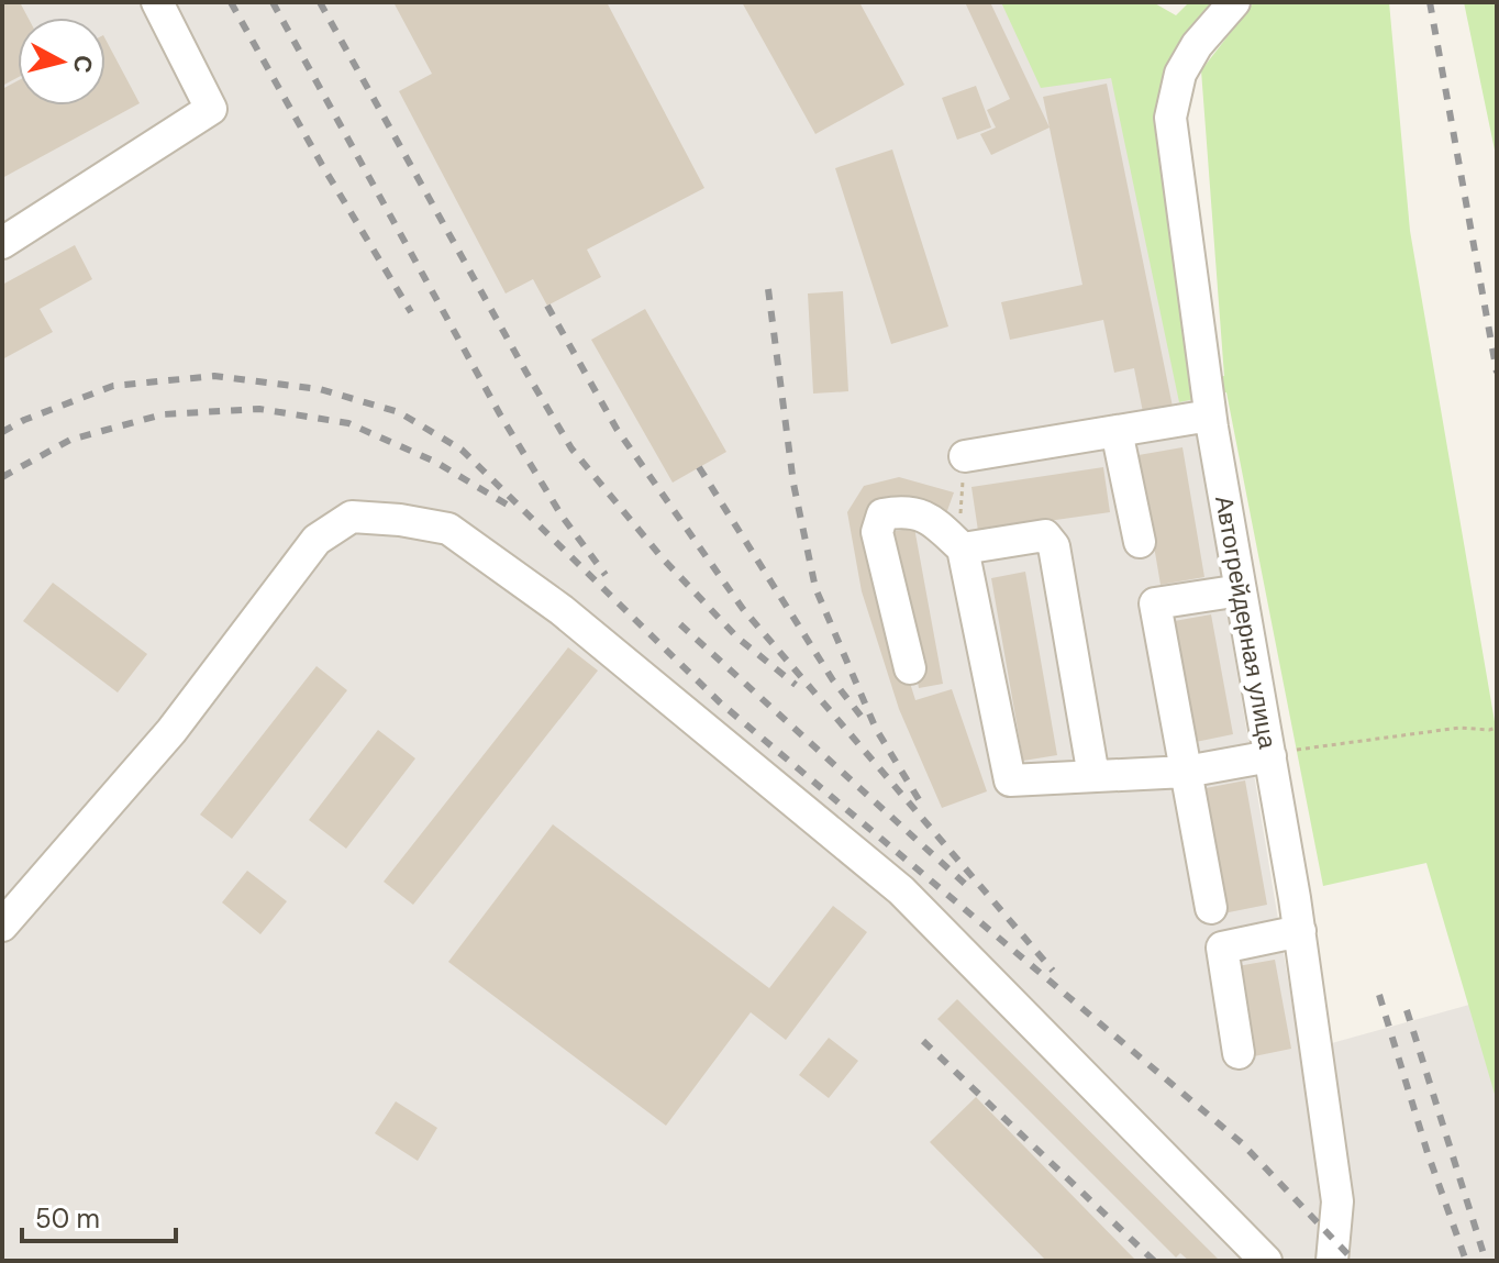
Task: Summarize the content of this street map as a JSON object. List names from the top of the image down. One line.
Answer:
{"streets":{"street":["Автогрейдерная улица"]},"scale_bar":"50 m","north":"right"}
